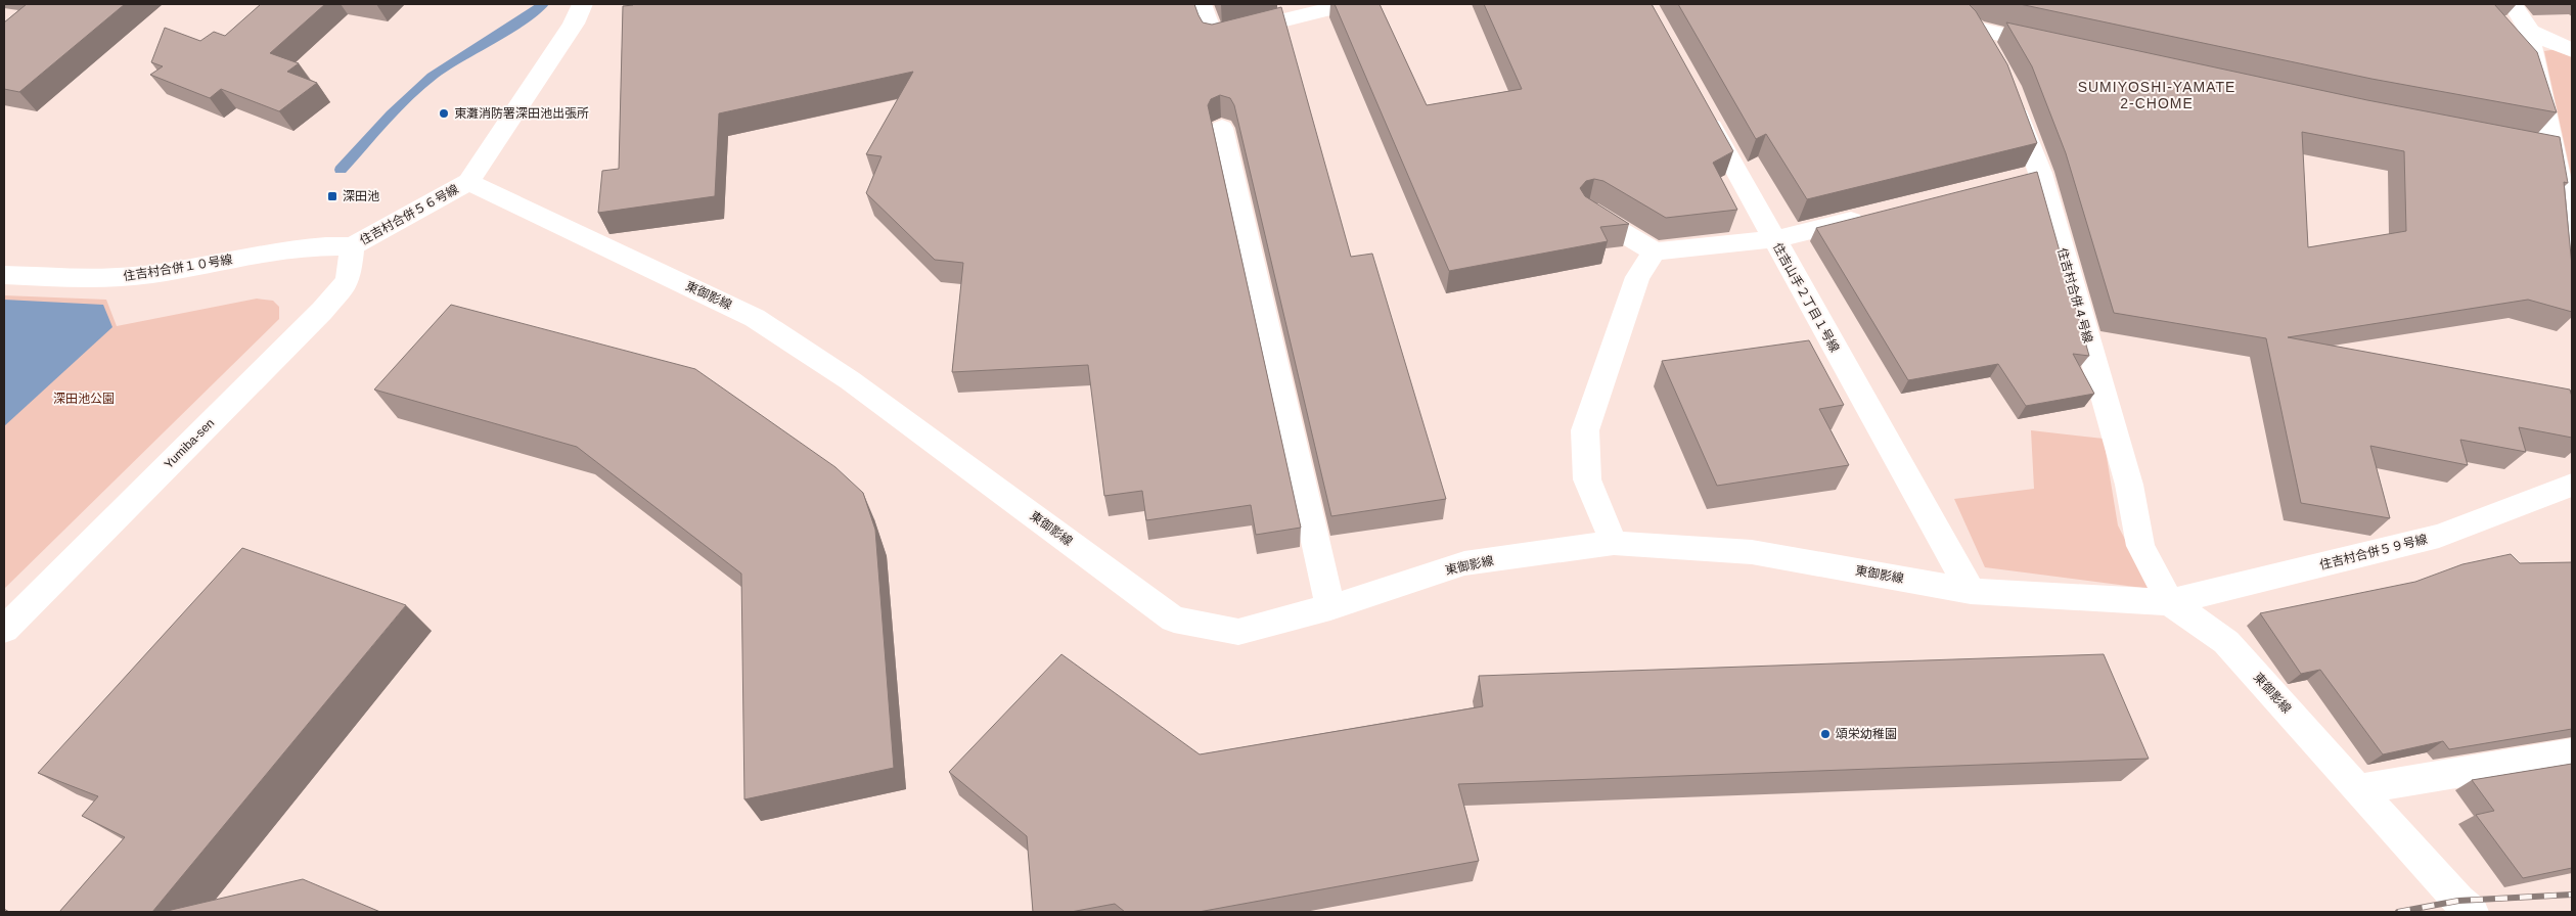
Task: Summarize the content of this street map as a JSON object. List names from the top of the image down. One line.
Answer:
{"streets":{"street":["住吉村合併５６号線","住吉村合併１０号線","東御影線","住吉村合併４号線","住吉山手２丁目１号線","Yumiba-sen","住吉村合併５９号線"]},"crossings":[["住吉村合併５６号線","住吉村合併１０号線"],["住吉村合併５６号線","東御影線"],["住吉村合併５６号線","Yumiba-sen"],["住吉村合併１０号線","Yumiba-sen"],["東御影線","住吉村合併４号線"],["東御影線","住吉山手２丁目１号線"],["東御影線","住吉村合併５９号線"],["住吉村合併４号線","住吉村合併５９号線"]],"districts":["SUMIYOSHI-YAMATE 2-CHOME"],"parks":["深田池公園"],"places":{"other":["東灘消防署深田池出張所","頌栄幼稚園"],"transit":["深田池"]}}
